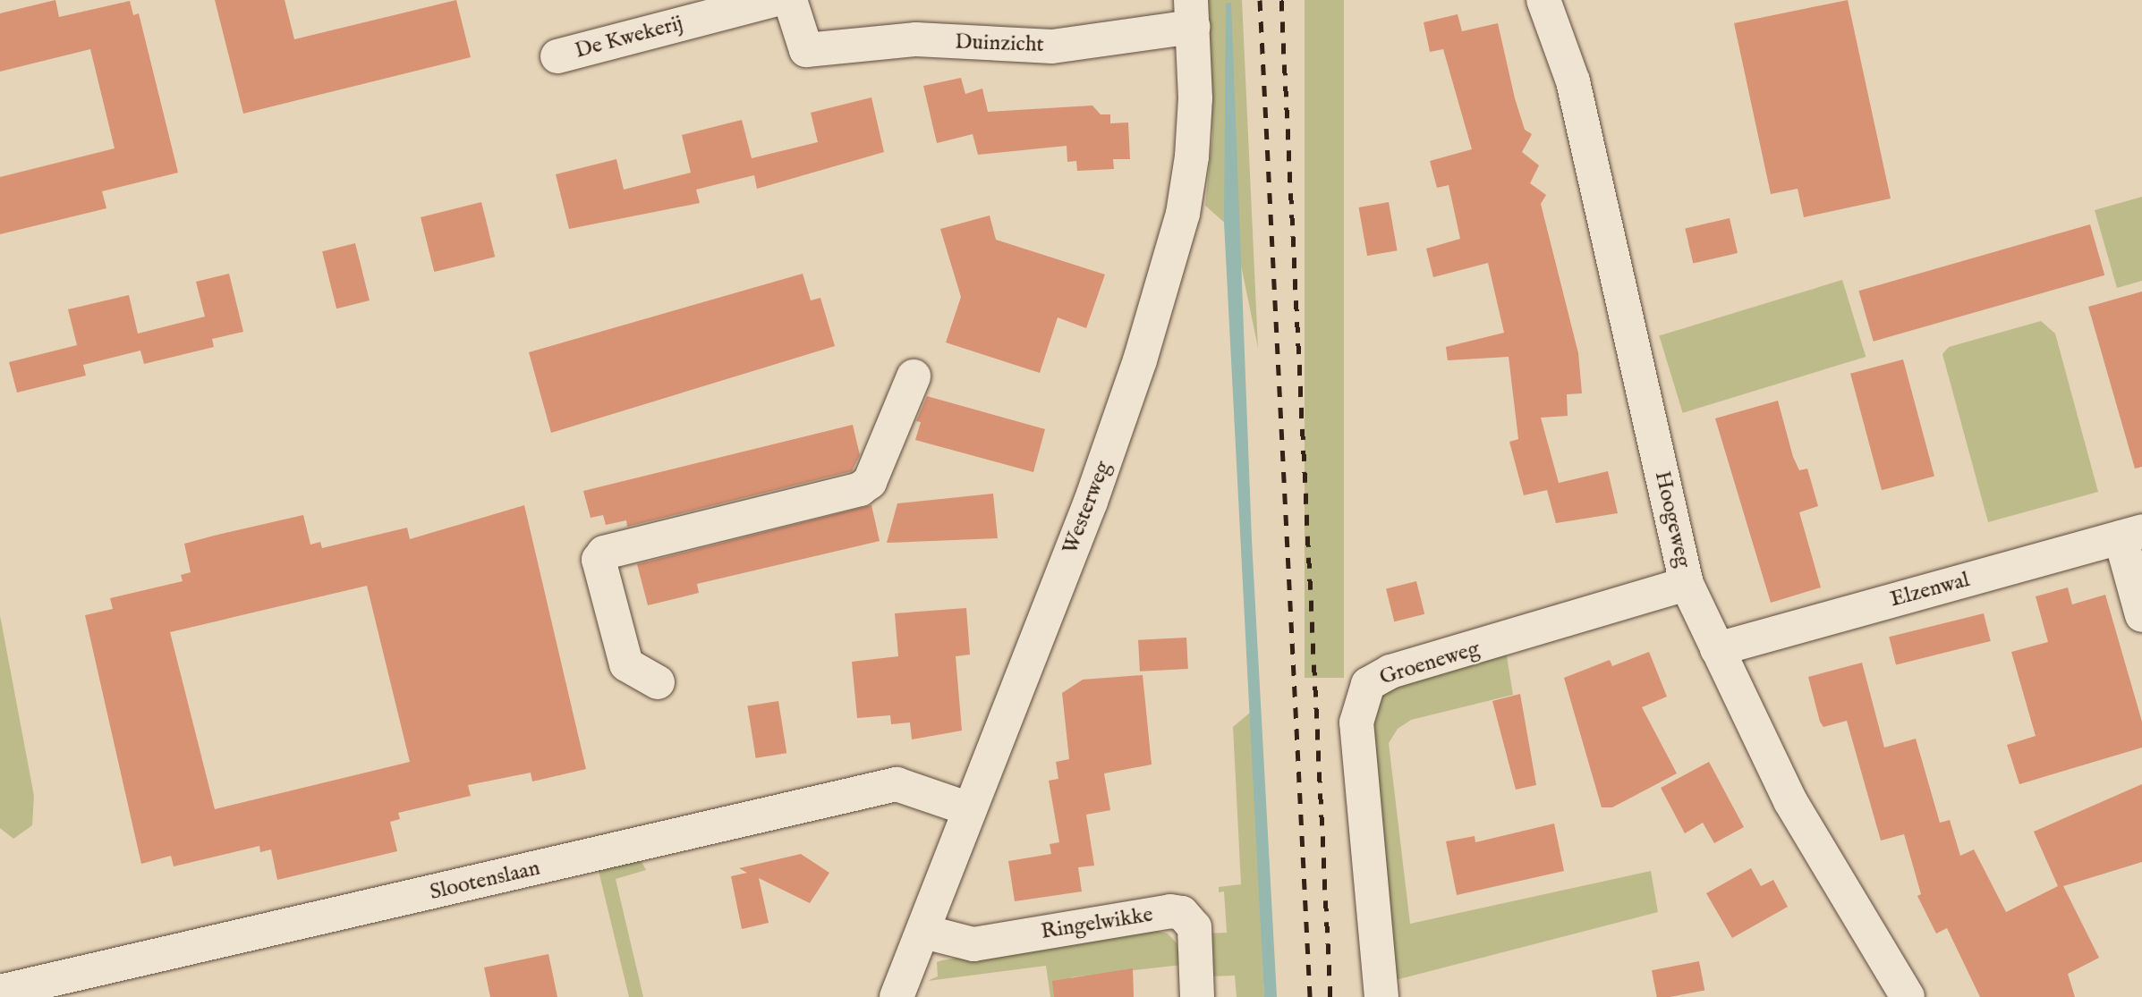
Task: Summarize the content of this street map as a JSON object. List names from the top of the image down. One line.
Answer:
{"streets":{"street":["De Kwekerij","Duinzicht","Westerweg","Hoogeweg","Elzenwal","Groeneweg","Slootenslaan","Ringelwikke"]},"crossings":[["Duinzicht","Westerweg"],["Westerweg","Slootenslaan"],["Westerweg","Ringelwikke"],["Hoogeweg","Elzenwal"],["Hoogeweg","Groeneweg"]]}
